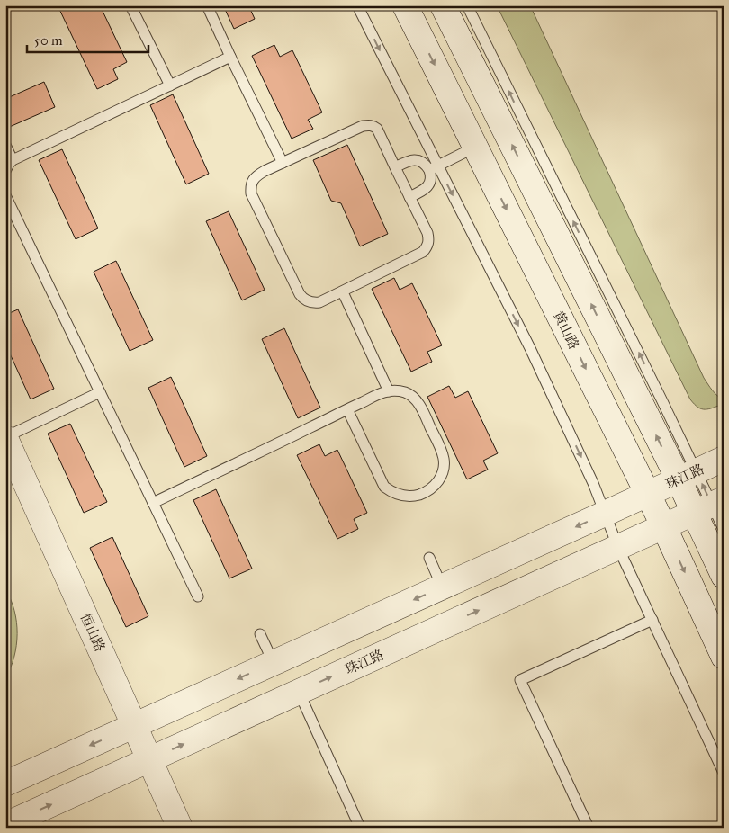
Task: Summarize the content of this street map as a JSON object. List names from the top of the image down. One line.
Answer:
{"streets":{"street":["黄山路","珠江路","恒山路"]},"crossings":[["黄山路","珠江路"],["珠江路","恒山路"]],"scale_bar":"50 m"}
